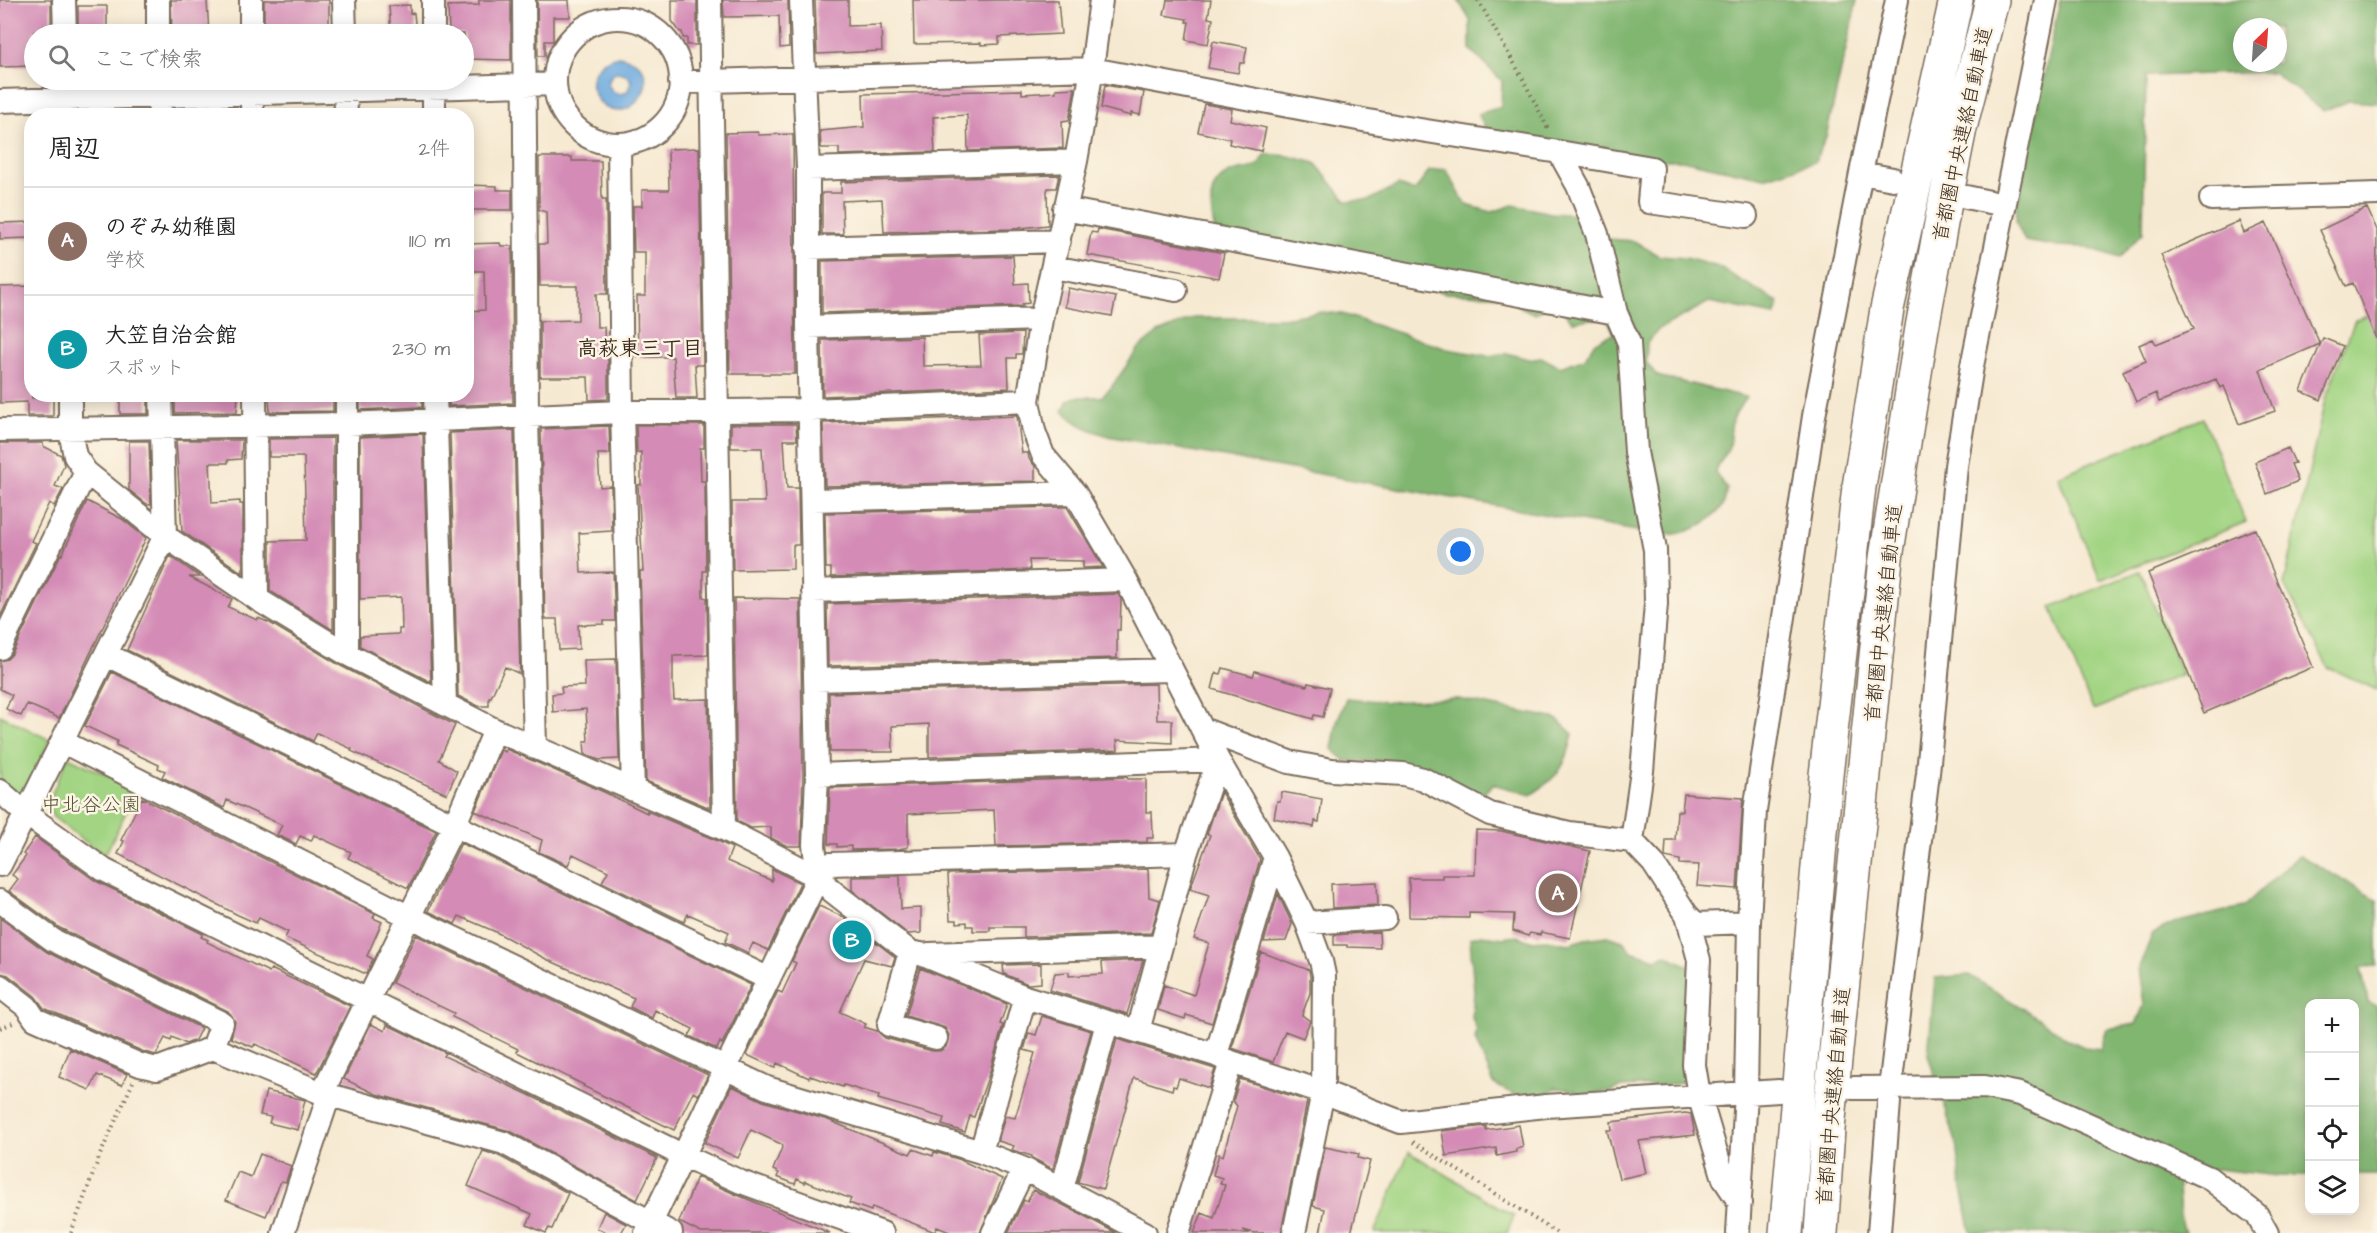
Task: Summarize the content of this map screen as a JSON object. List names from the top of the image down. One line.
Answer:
{"streets":{"highway":["首都圏中央連絡自動車道"]},"districts":["高萩東三丁目"],"parks":["中北谷公園"],"north":"top right","page":{"search":"ここで検索","heading":["周辺","2件"],"list":[{"mark":"A","name":"のぞみ幼稚園","note":"学校","value":"110 m"},{"mark":"B","name":"大笠自治会館","note":"スポット","value":"230 m"}],"pins":["A","B"],"map_buttons":["+","−"]}}
